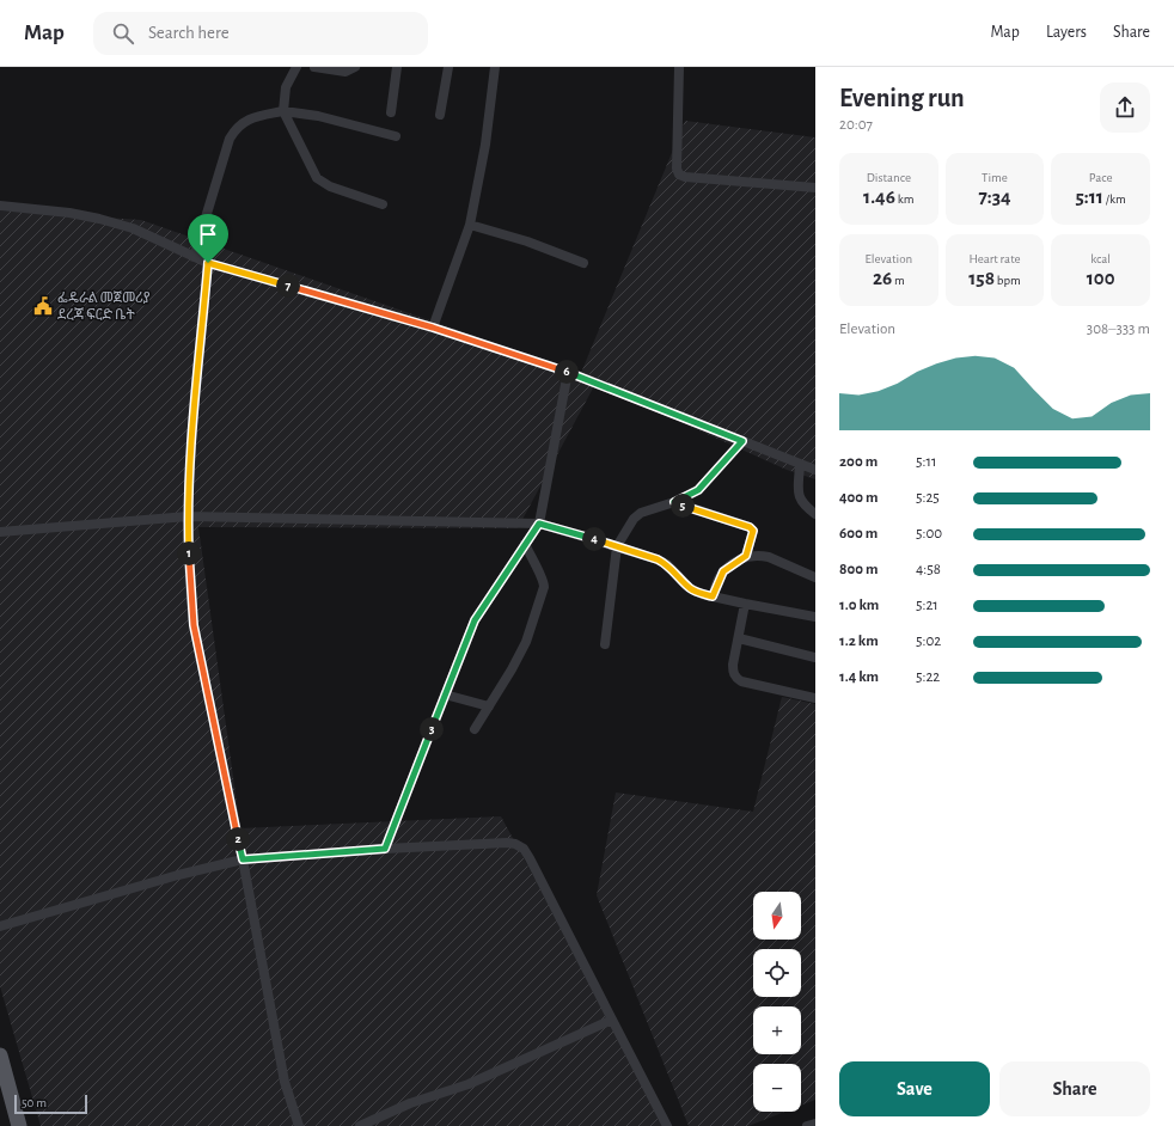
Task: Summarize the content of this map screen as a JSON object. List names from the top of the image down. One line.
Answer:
{"places":{"public building":["ፌዴራል መጀመሪያ ደረጃ ፍርድ ቤት"]},"scale_bar":"50 m","north":"bottom","page":{"header":"Map","search":"Search here","nav":["Map","Layers","Share"],"heading":["Evening run","20:07"],"stats":[["Distance","1.46 km"],["Time","7:34"],["Pace","5:11 /km"],["Elevation","26 m"],["Heart rate","158 bpm"],["kcal","100"]],"pins":["7","6","5","4","1","3","2"],"chart":["Elevation","308–333 m"],"list":[{"name":"200 m","note":"5:11"},{"name":"400 m","note":"5:25"},{"name":"600 m","note":"5:00"},{"name":"800 m","note":"4:58"},{"name":"1.0 km","note":"5:21"},{"name":"1.2 km","note":"5:02"},{"name":"1.4 km","note":"5:22"}],"map_buttons":["+","−"],"buttons":["Save","Share"],"scale":"50 m"}}
